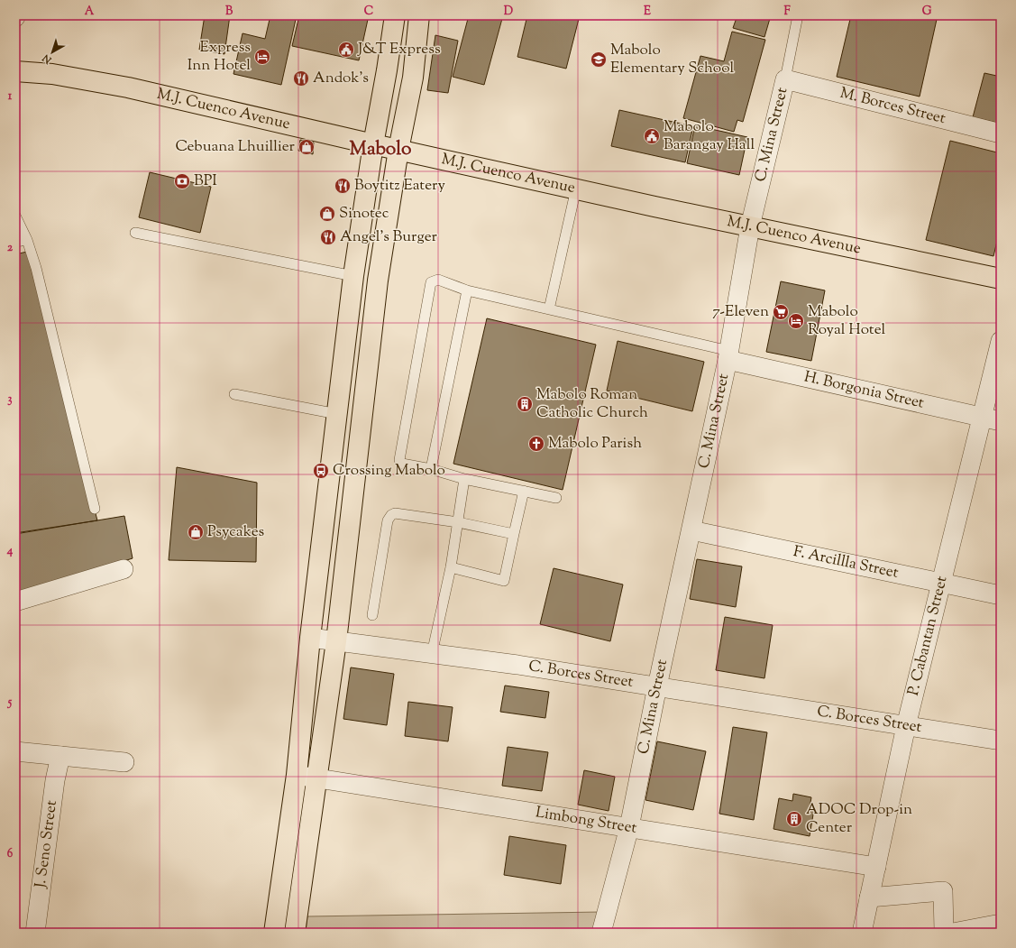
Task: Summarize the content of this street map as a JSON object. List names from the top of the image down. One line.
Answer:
{"streets":{"main road":["M.J. Cuenco Avenue"],"street":["M. Borces Street","C. Mina Street","H. Borgonia Street","F. Arcillla Street","P. Cabantan Street","C. Borces Street","Limbong Street","J. Seno Street"]},"crossings":[["M. Borces Street","C. Mina Street"],["M.J. Cuenco Avenue","C. Mina Street"],["C. Mina Street","H. Borgonia Street"],["C. Mina Street","F. Arcillla Street"],["C. Mina Street","C. Borces Street"],["C. Mina Street","Limbong Street"],["H. Borgonia Street","P. Cabantan Street"],["F. Arcillla Street","P. Cabantan Street"],["P. Cabantan Street","C. Borces Street"],["P. Cabantan Street","Limbong Street"]],"districts":["Mabolo"],"places":{"public building":["J&T Express","Mabolo Barangay Hall"],"hotel":["Express Inn Hotel","Mabolo Royal Hotel"],"school or university":["Mabolo Elementary School"],"restaurant":["Andok's","Boytitz Eatery","Angel's Burger"],"shop":["Cebuana Lhuillier","Sinotec","Psycakes"],"bank":["BPI"],"supermarket":["7-Eleven"],"building":["Mabolo Roman Catholic Church","ADOC Drop-in Center"],"church":["Mabolo Parish"],"bus stop":["Crossing Mabolo"]},"north":"bottom left","grid":{"columns":["A","B","C","D","E","F","G"],"rows":["1","2","3","4","5","6"]}}
